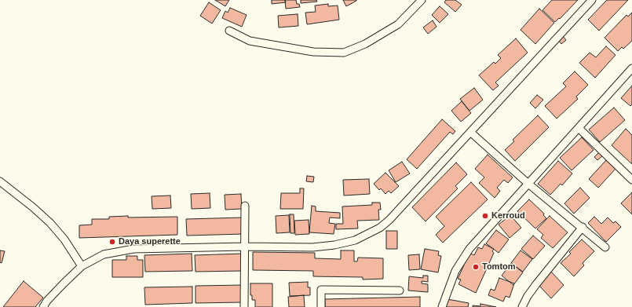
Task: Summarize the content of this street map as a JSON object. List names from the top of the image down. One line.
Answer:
{"places":["Kerroud","Daya superette","Tomtom"]}
